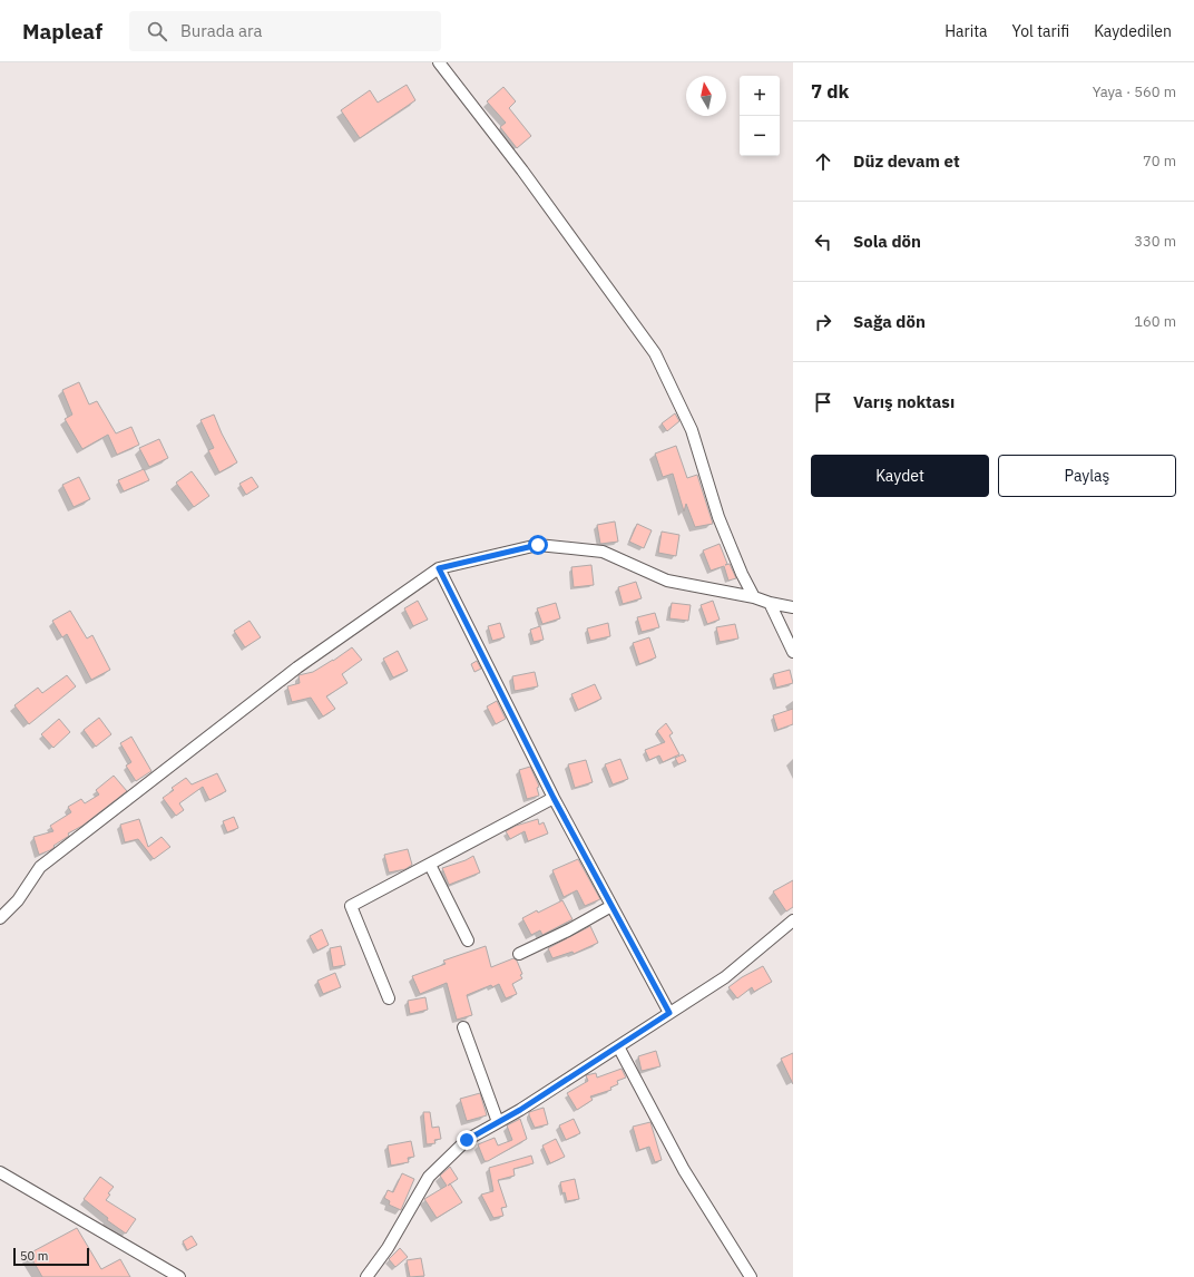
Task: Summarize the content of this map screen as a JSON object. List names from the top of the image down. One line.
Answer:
{"scale_bar":"50 m","north":"top","page":{"header":"Mapleaf","search":"Burada ara","nav":["Harita","Yol tarifi","Kaydedilen"],"heading":["7 dk","Yaya · 560 m"],"map_buttons":["+","−"],"list":[["Düz devam et","70 m"],["Sola dön","330 m"],["Sağa dön","160 m"],"Varış noktası"],"buttons":["Kaydet","Paylaş"],"scale":"50 m"}}
